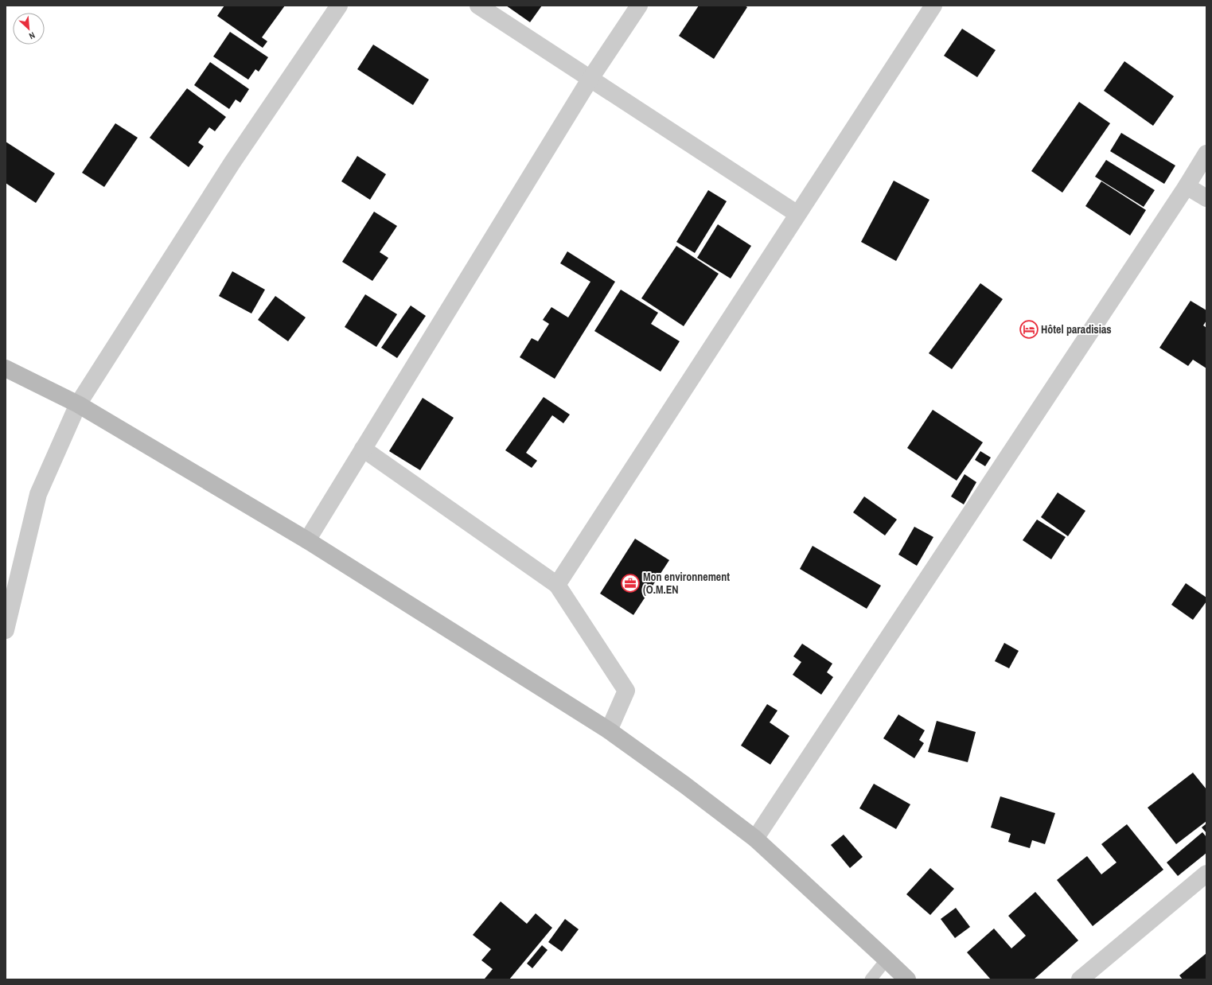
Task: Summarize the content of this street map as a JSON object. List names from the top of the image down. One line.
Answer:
{"places":{"hotel":["Hôtel paradisias"],"office":["Mon environnement (O.M.EN"]},"north":"bottom right"}
